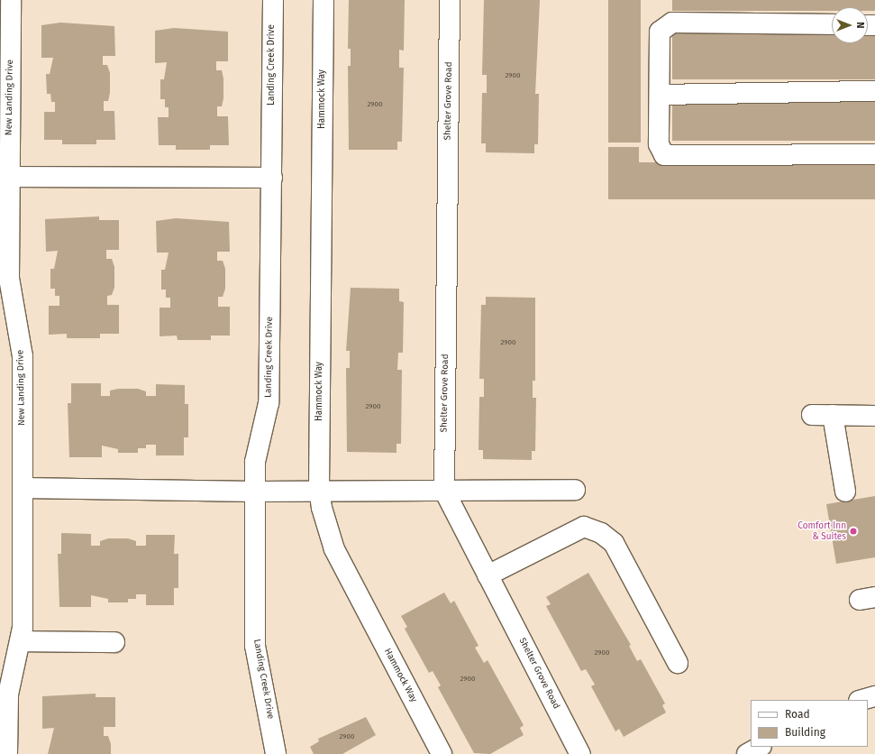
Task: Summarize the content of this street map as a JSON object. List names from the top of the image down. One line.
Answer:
{"streets":{"street":["Landing Creek Drive","New Landing Drive","Hammock Way","Shelter Grove Road"]},"places":["Comfort Inn & Suites"],"house_numbers":["2900","2900","2900","2900","2900","2900","2900"],"legend":["Road","Building"],"north":"right"}
